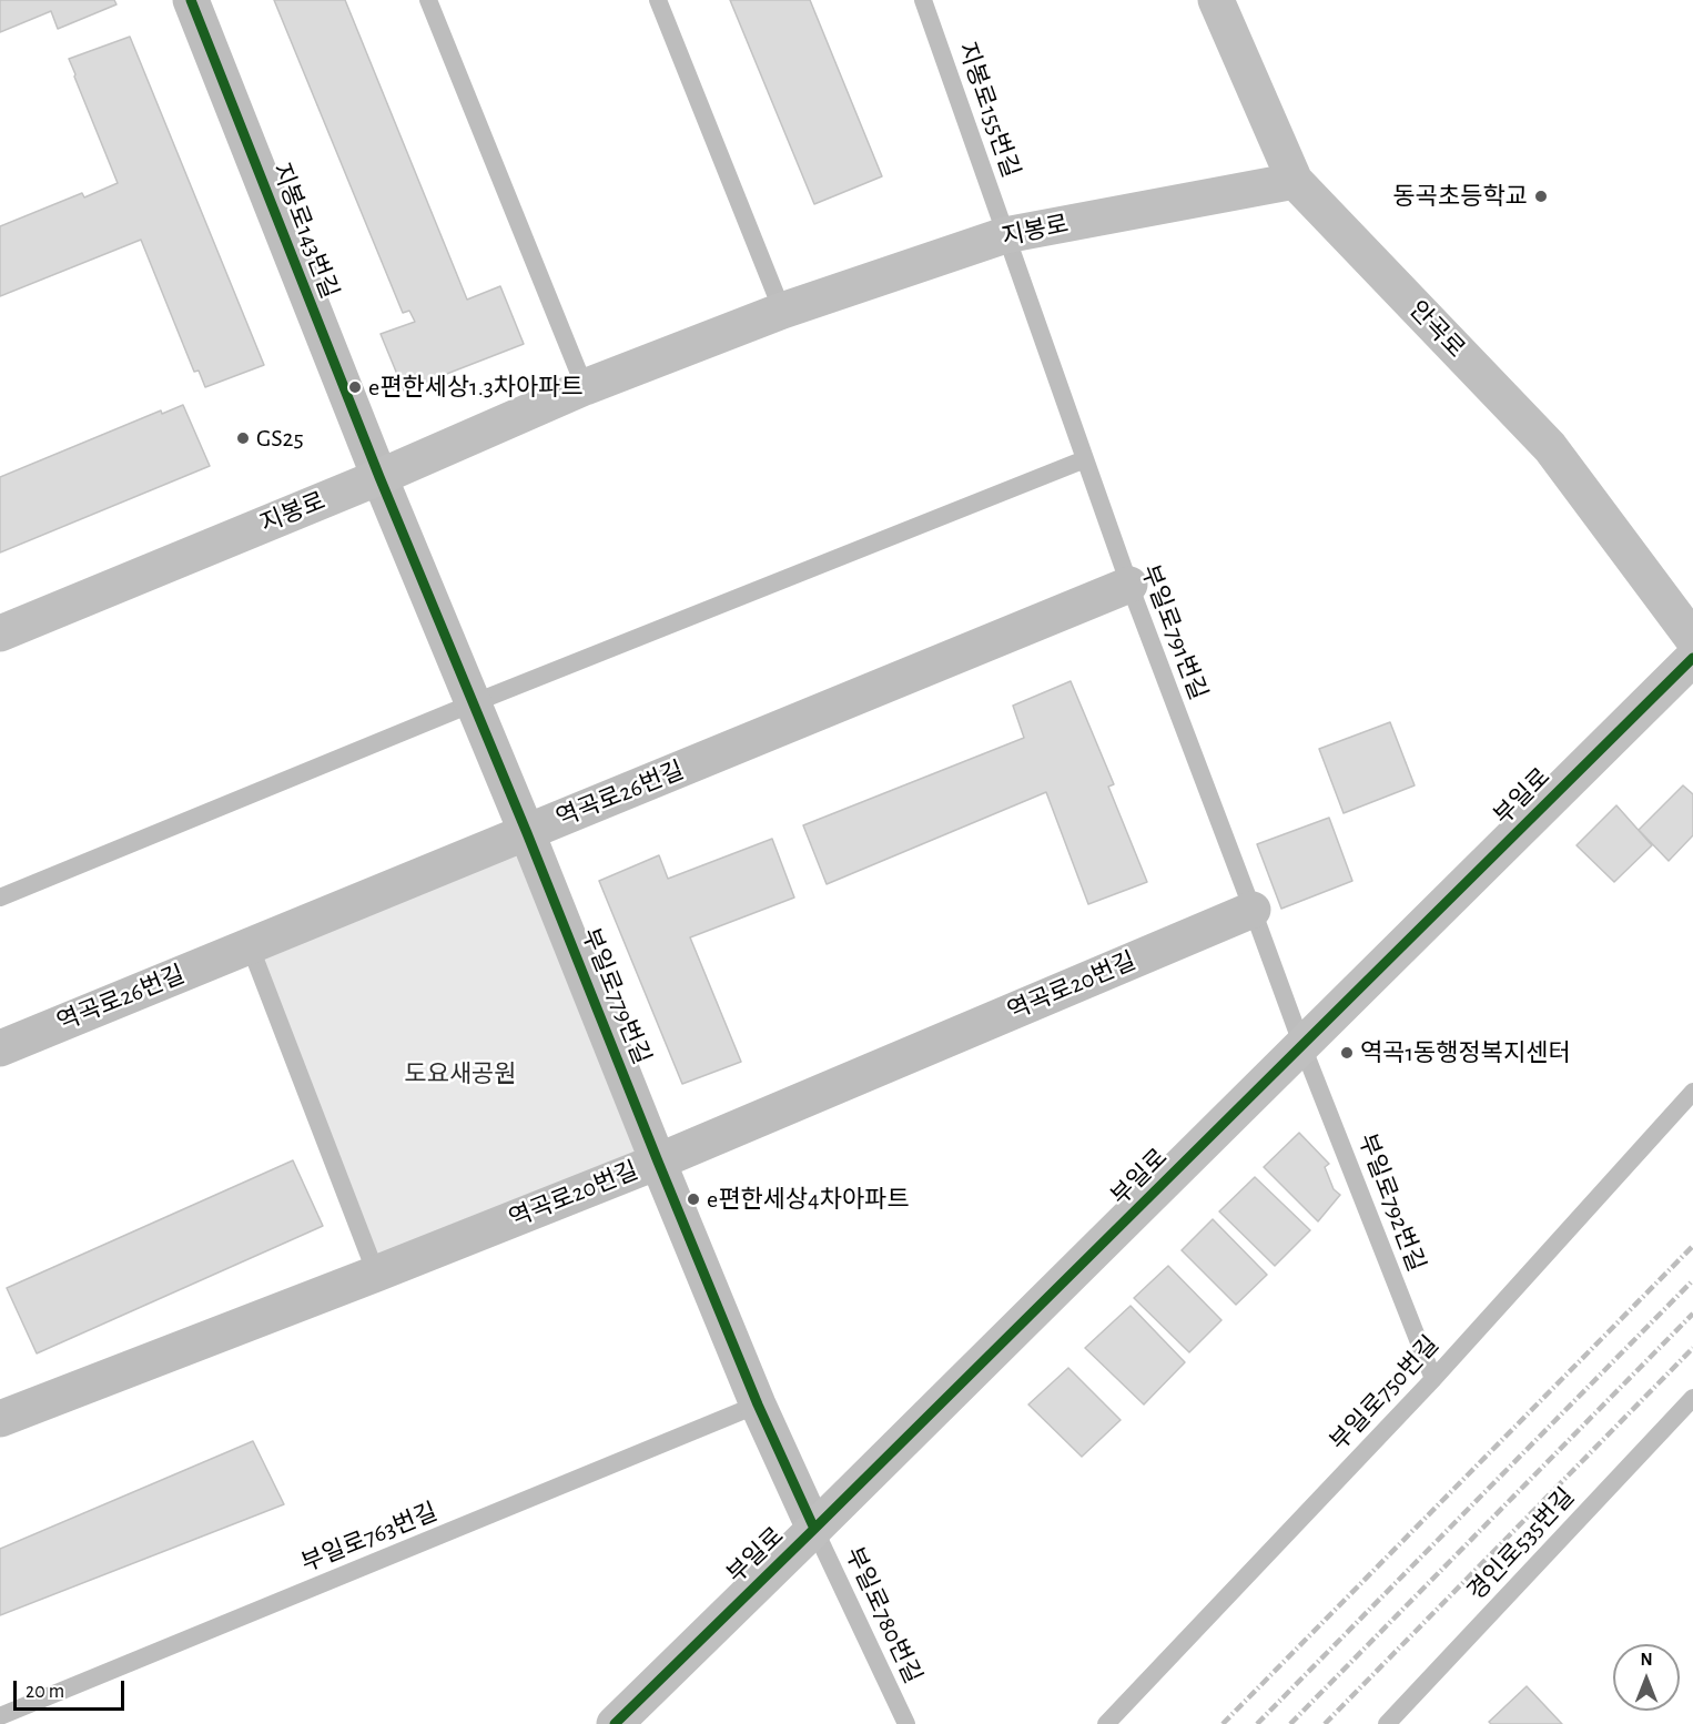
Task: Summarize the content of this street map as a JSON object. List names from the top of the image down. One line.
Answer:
{"streets":{"street":["지봉로143번길","지봉로","안곡로","역곡로26번길","부일로","역곡로20번길","부일로779번길"],"lane":["지봉로155번길","부일로791번길","부일로792번길","부일로750번길","부일로763번길","경인로535번길","부일로780번길"]},"crossings":[["지봉로155번길","지봉로"],["지봉로155번길","부일로791번길"],["지봉로143번길","지봉로"],["지봉로143번길","부일로779번길"],["지봉로","안곡로"],["지봉로","부일로791번길"],["지봉로","부일로779번길"],["부일로791번길","역곡로26번길"],["부일로791번길","부일로"],["부일로791번길","역곡로20번길"],["부일로791번길","부일로792번길"],["역곡로26번길","부일로779번길"],["부일로","부일로779번길"],["부일로","부일로792번길"],["부일로","부일로780번길"],["역곡로20번길","부일로779번길"],["부일로779번길","부일로763번길"],["부일로779번길","부일로780번길"],["부일로792번길","부일로750번길"]],"parks":["도요새공원"],"places":["동곡초등학교","e편한세상1.3차아파트","GS25","역곡1동행정복지센터","e편한세상4차아파트"],"scale_bar":"20 m","north":"top"}
